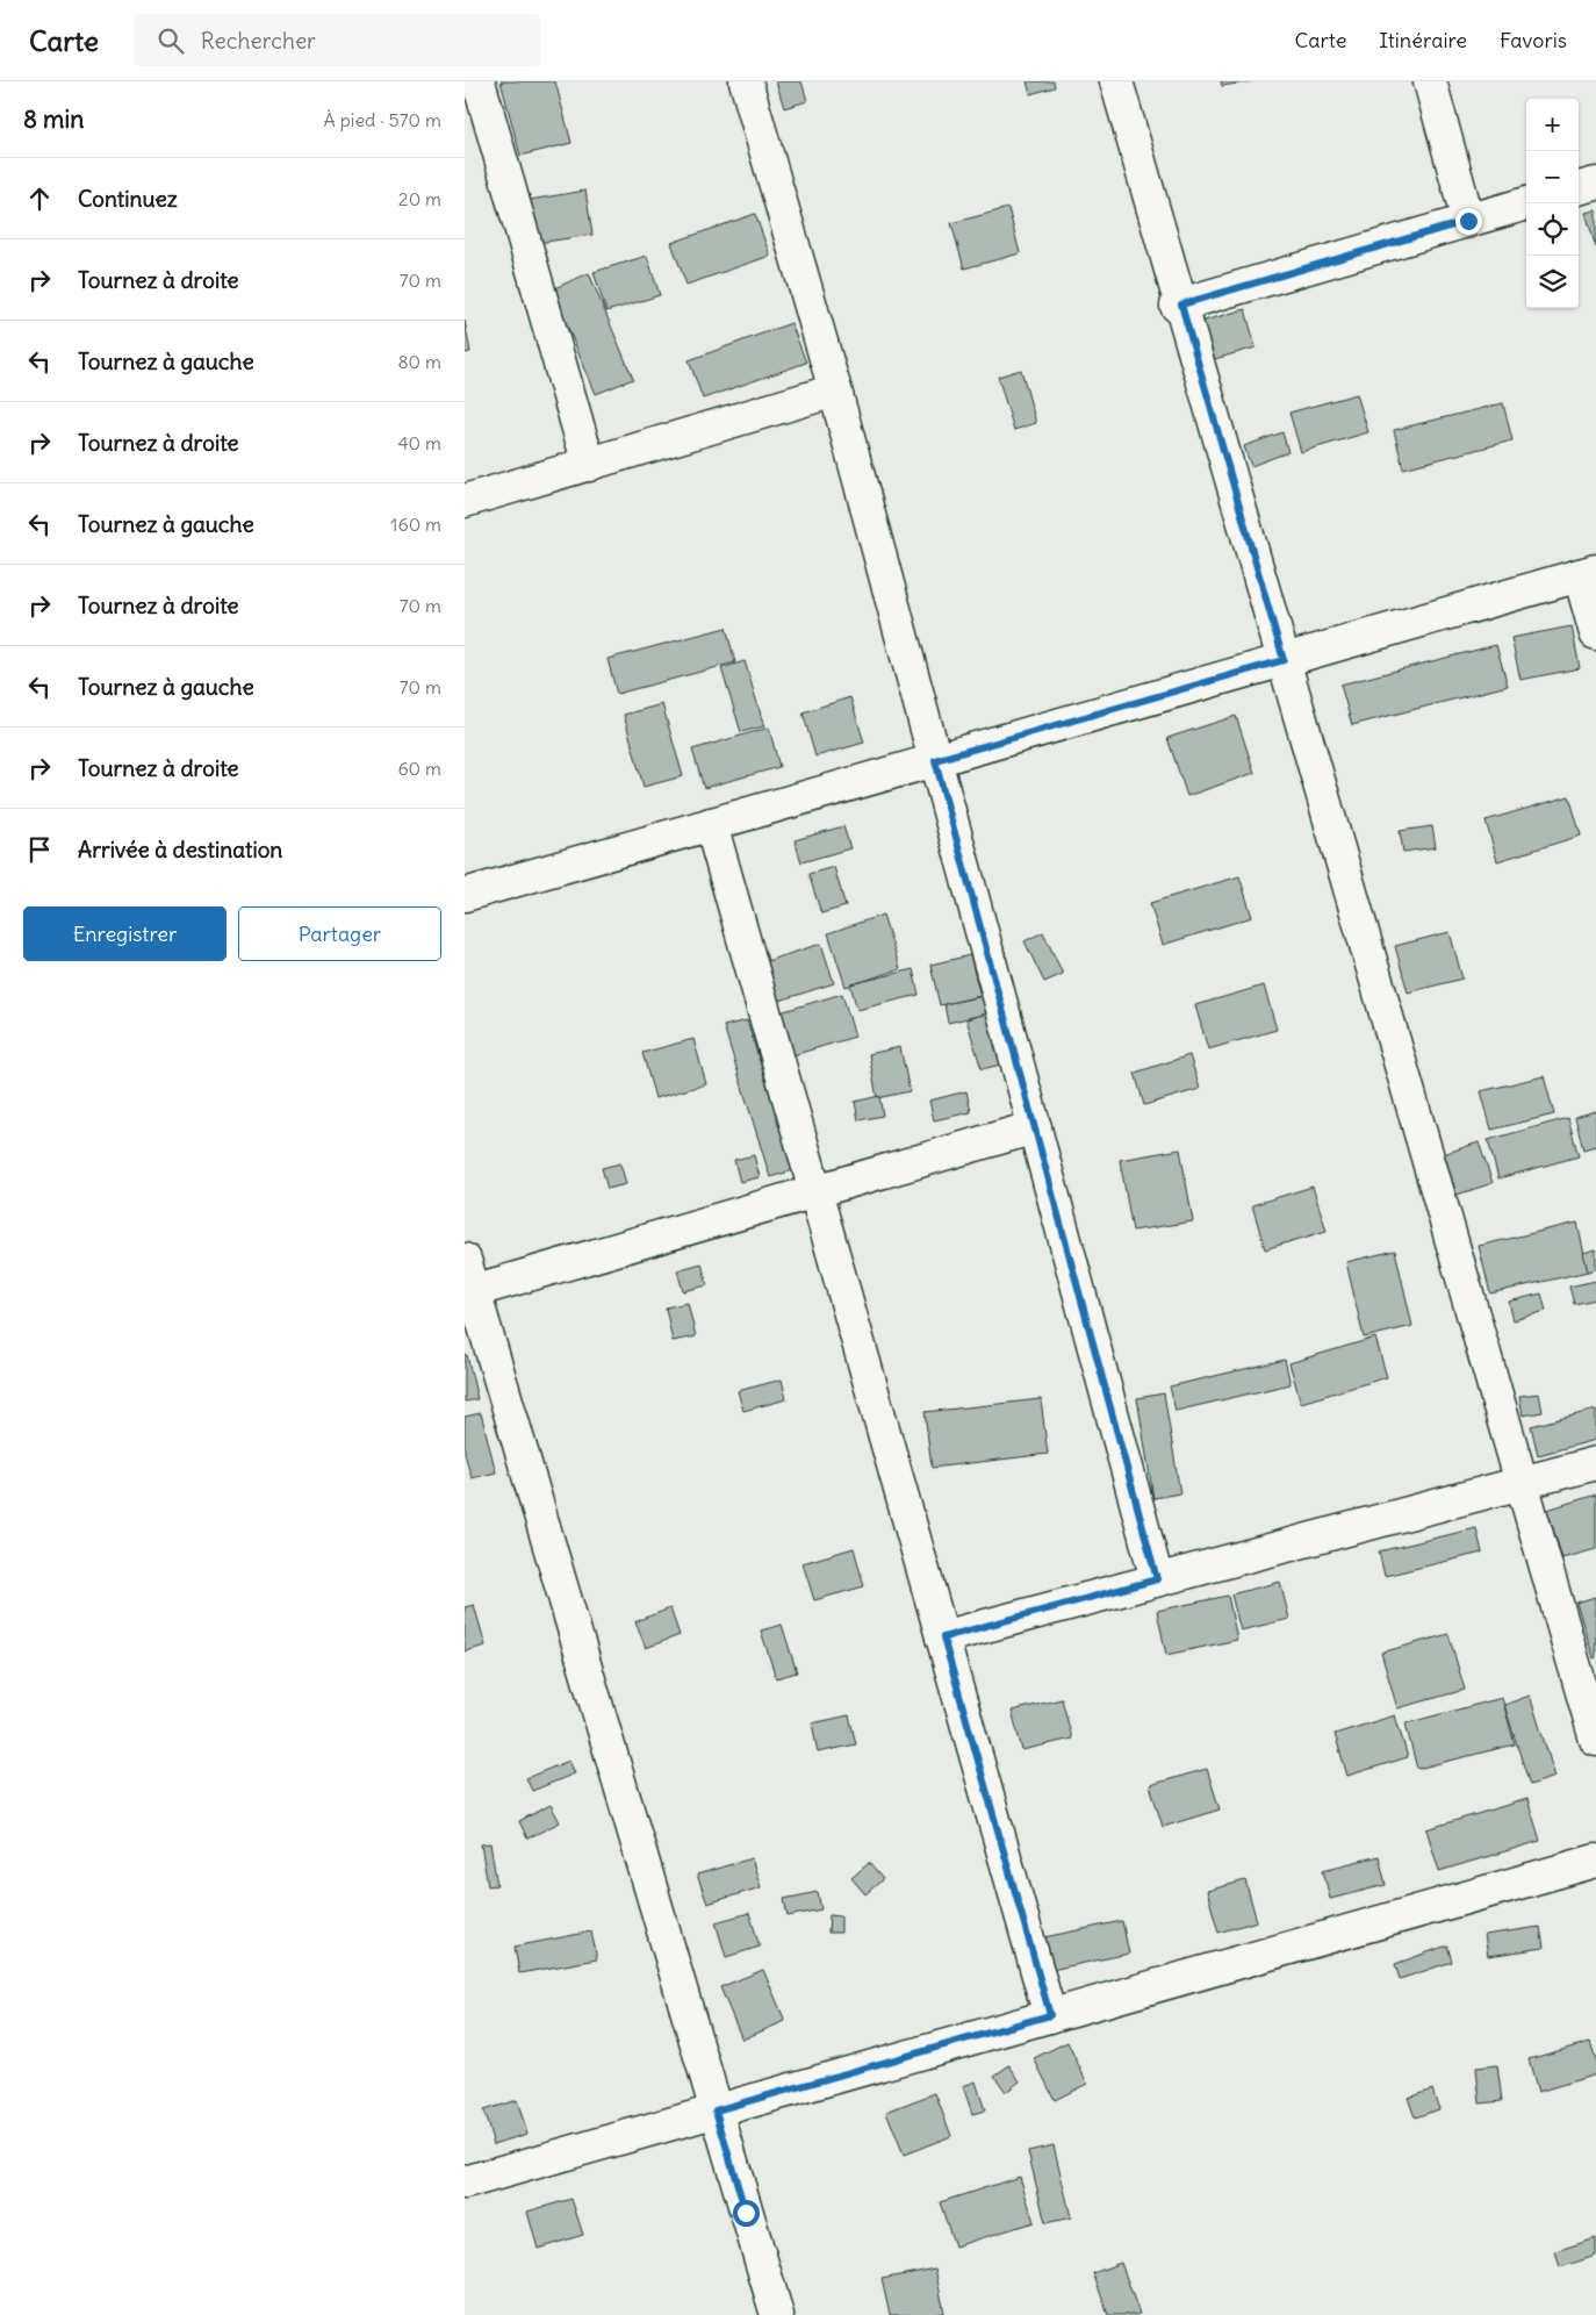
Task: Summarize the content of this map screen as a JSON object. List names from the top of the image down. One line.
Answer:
{"page":{"header":"Carte","search":"Rechercher","nav":["Carte","Itinéraire","Favoris"],"heading":["8 min","À pied · 570 m"],"map_buttons":["+","−"],"list":[["Continuez","20 m"],["Tournez à droite","70 m"],["Tournez à gauche","80 m"],["Tournez à droite","40 m"],["Tournez à gauche","160 m"],["Tournez à droite","70 m"],["Tournez à gauche","70 m"],["Tournez à droite","60 m"],"Arrivée à destination"],"buttons":["Enregistrer","Partager"]}}
